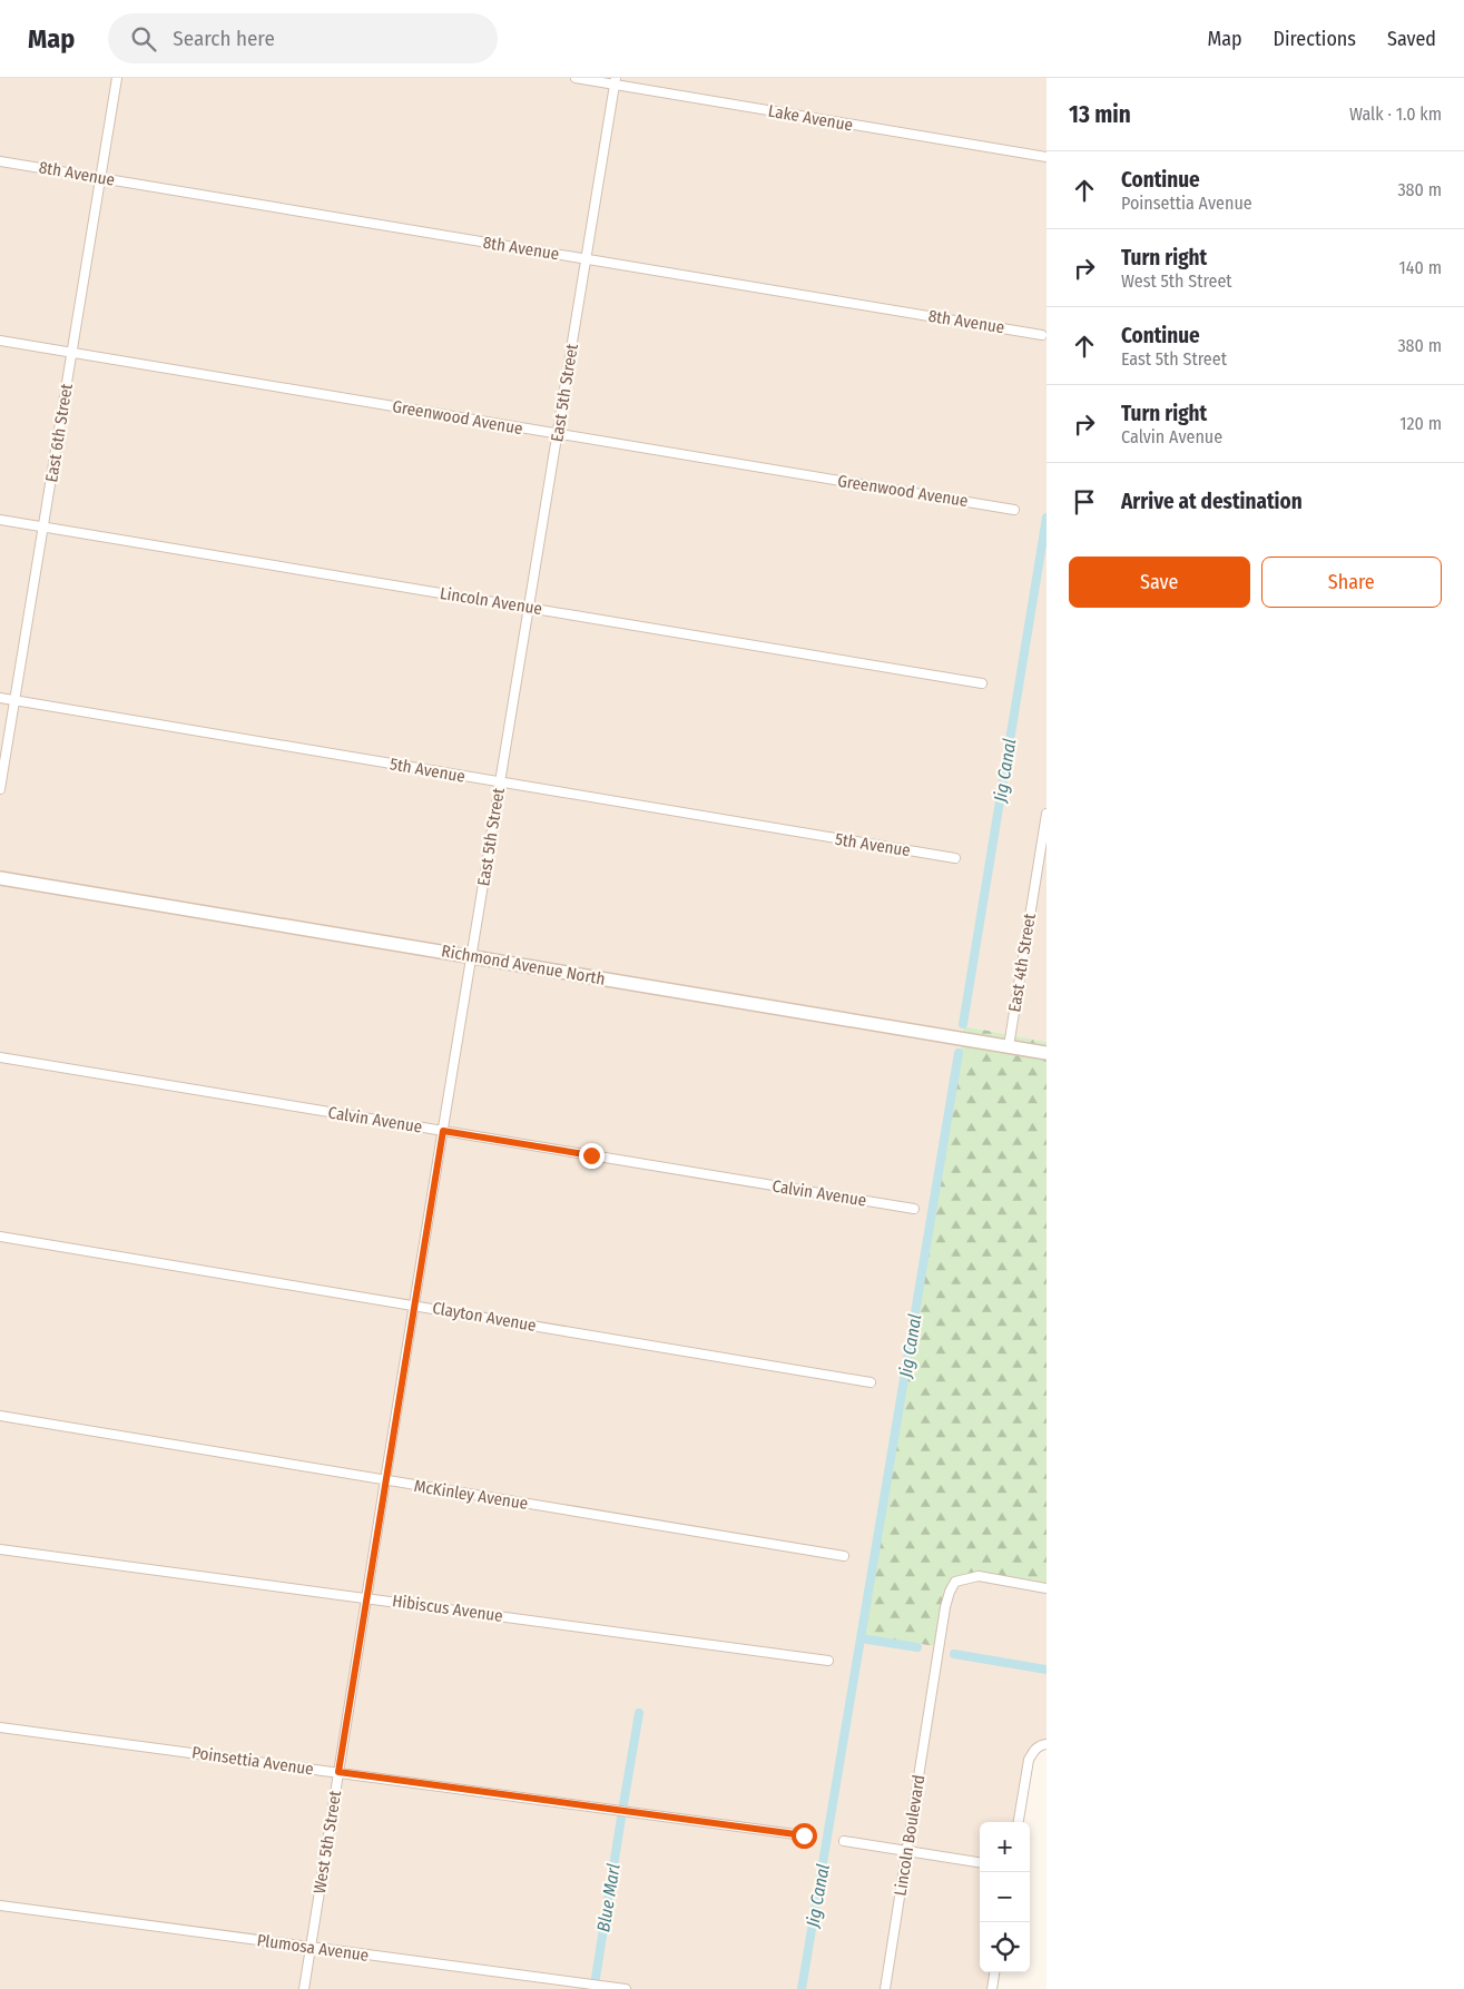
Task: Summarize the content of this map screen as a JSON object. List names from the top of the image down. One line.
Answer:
{"streets":{"street":["Lake Avenue","8th Avenue","East 5th Street","Greenwood Avenue","East 6th Street","Lincoln Avenue","5th Avenue","East 4th Street","Richmond Avenue North","Calvin Avenue","Clayton Avenue","McKinley Avenue","Hibiscus Avenue","Poinsettia Avenue","Lincoln Boulevard","West 5th Street","Plumosa Avenue"]},"crossings":[["Lake Avenue","East 5th Street"],["8th Avenue","East 5th Street"],["8th Avenue","East 6th Street"],["East 5th Street","Greenwood Avenue"],["East 5th Street","Lincoln Avenue"],["East 5th Street","5th Avenue"],["East 5th Street","Richmond Avenue North"],["East 5th Street","Calvin Avenue"],["East 5th Street","Clayton Avenue"],["East 5th Street","McKinley Avenue"],["East 5th Street","Hibiscus Avenue"],["East 5th Street","West 5th Street"],["Greenwood Avenue","East 6th Street"],["East 6th Street","Lincoln Avenue"],["East 6th Street","5th Avenue"],["East 4th Street","Richmond Avenue North"],["Hibiscus Avenue","West 5th Street"],["Poinsettia Avenue","West 5th Street"],["West 5th Street","Plumosa Avenue"]],"water":["Jig Canal","Blue Marl"],"page":{"header":"Map","search":"Search here","nav":["Map","Directions","Saved"],"heading":["13 min","Walk · 1.0 km"],"list":[["Continue","Poinsettia Avenue","380 m"],["Turn right","West 5th Street","140 m"],["Continue","East 5th Street","380 m"],["Turn right","Calvin Avenue","120 m"],"Arrive at destination"],"buttons":["Save","Share"],"map_buttons":["+","−"]}}
